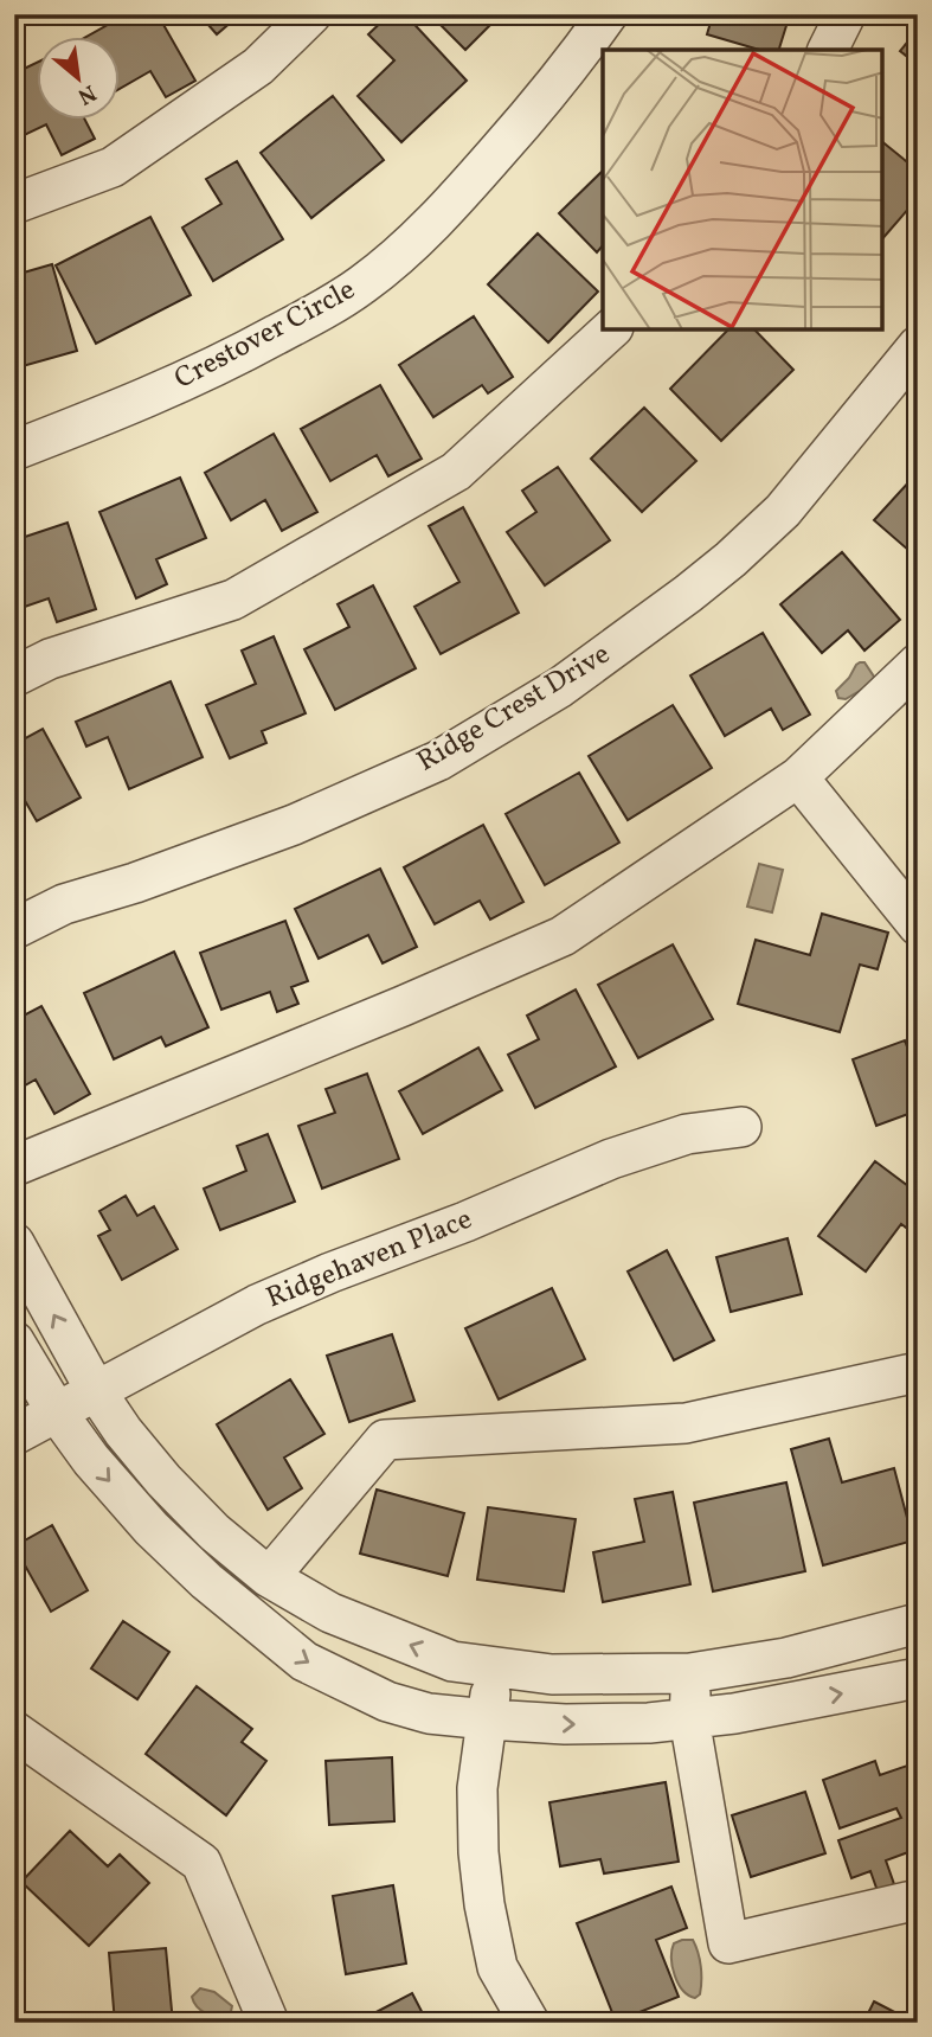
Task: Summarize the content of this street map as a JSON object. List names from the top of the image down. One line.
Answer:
{"streets":{"street":["Crestover Circle","Ridge Crest Drive","Ridgehaven Place"]},"north":"bottom right"}
